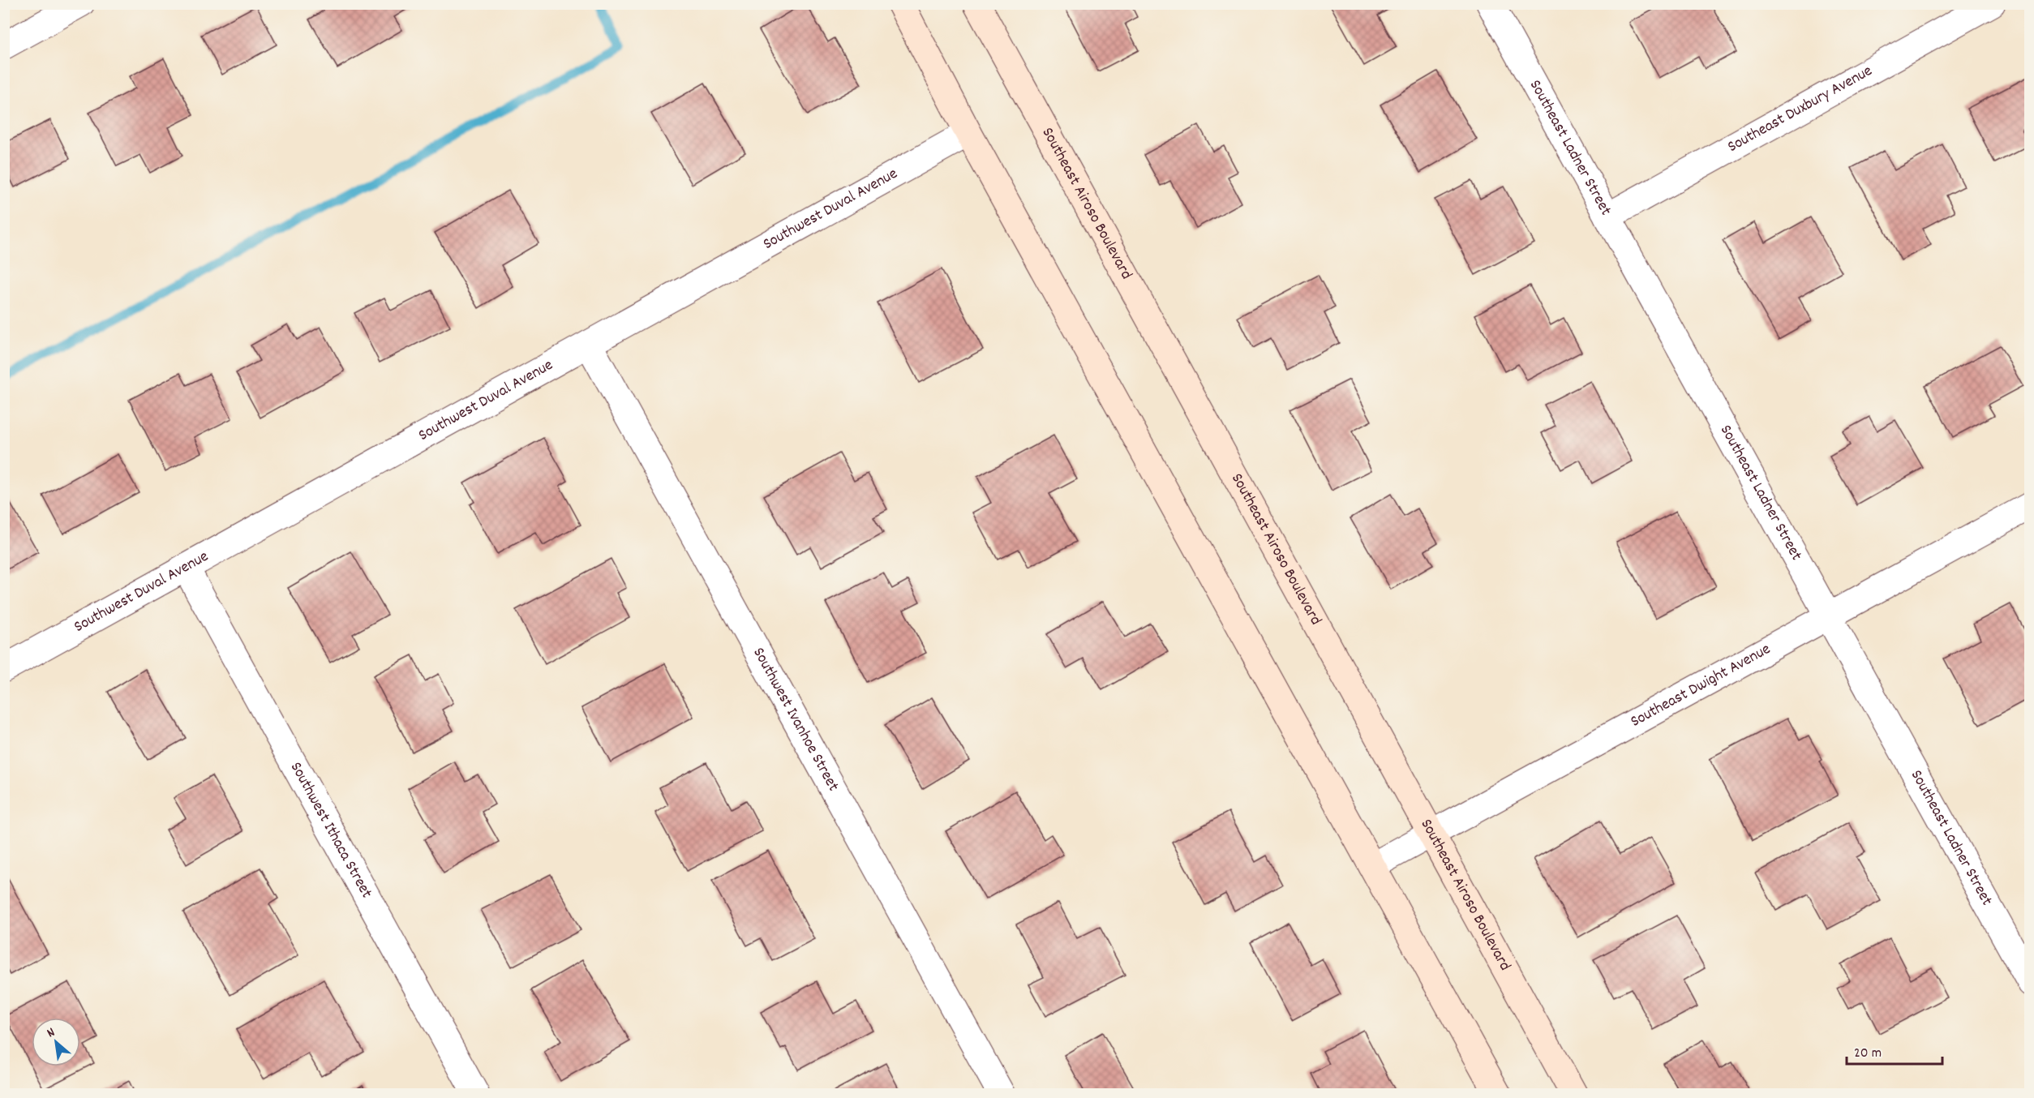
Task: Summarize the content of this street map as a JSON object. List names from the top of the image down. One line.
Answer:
{"streets":{"main road":["Southeast Airoso Boulevard"],"street":["Southeast Duxbury Avenue","Southeast Ladner Street","Southwest Duval Avenue","Southeast Dwight Avenue","Southwest Ivanhoe Street","Southwest Ithaca Street"]},"crossings":[["Southeast Duxbury Avenue","Southeast Ladner Street"],["Southeast Ladner Street","Southeast Dwight Avenue"],["Southeast Airoso Boulevard","Southeast Dwight Avenue"],["Southwest Duval Avenue","Southwest Ivanhoe Street"],["Southwest Duval Avenue","Southwest Ithaca Street"]],"scale_bar":"20 m","north":"top left"}
